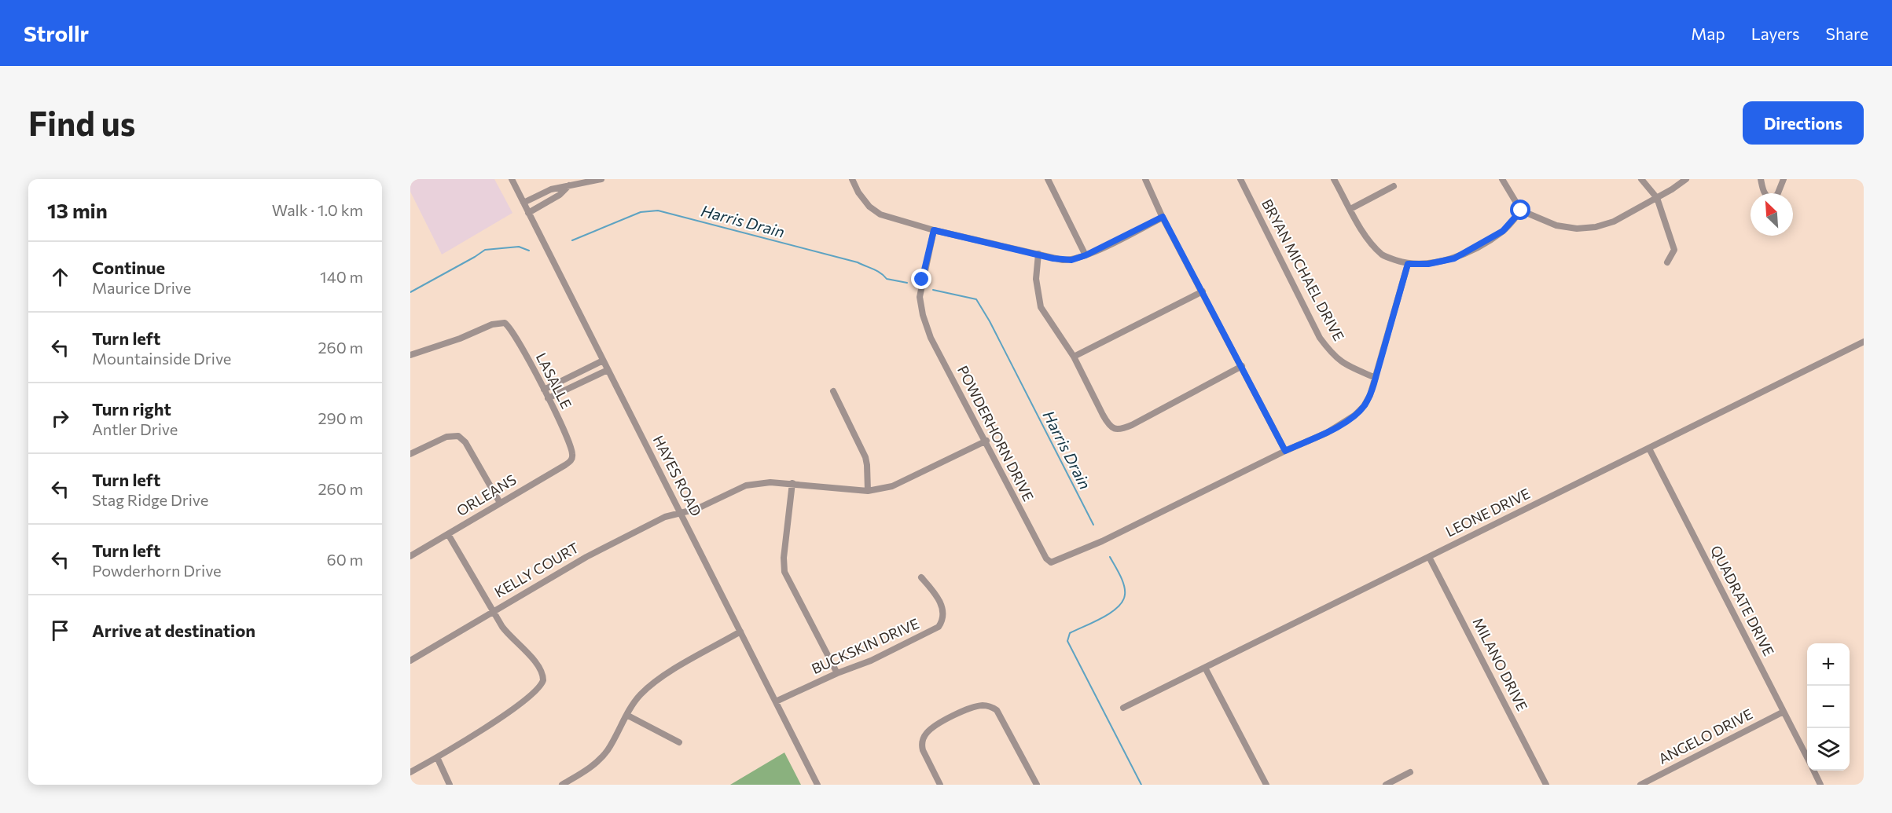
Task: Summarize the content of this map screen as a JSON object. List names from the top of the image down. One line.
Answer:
{"streets":{"street":["BRYAN MICHAEL DRIVE","LASALLE","POWDERHORN DRIVE","HAYES ROAD","ORLEANS","LEONE DRIVE","KELLY COURT","QUADRATE DRIVE","BUCKSKIN DRIVE","MILANO DRIVE","ANGELO DRIVE"]},"crossings":[["LASALLE","ORLEANS"],["POWDERHORN DRIVE","KELLY COURT"],["HAYES ROAD","KELLY COURT"],["HAYES ROAD","BUCKSKIN DRIVE"],["LEONE DRIVE","QUADRATE DRIVE"],["LEONE DRIVE","MILANO DRIVE"],["QUADRATE DRIVE","ANGELO DRIVE"]],"water":["Harris Drain"],"north":"top left","page":{"header":"Strollr","nav":["Map","Layers","Share"],"buttons":"Directions","title":"Find us","heading":["13 min","Walk · 1.0 km"],"list":[["Continue","Maurice Drive","140 m"],["Turn left","Mountainside Drive","260 m"],["Turn right","Antler Drive","290 m"],["Turn left","Stag Ridge Drive","260 m"],["Turn left","Powderhorn Drive","60 m"],"Arrive at destination"],"map_buttons":["+","−"]}}
